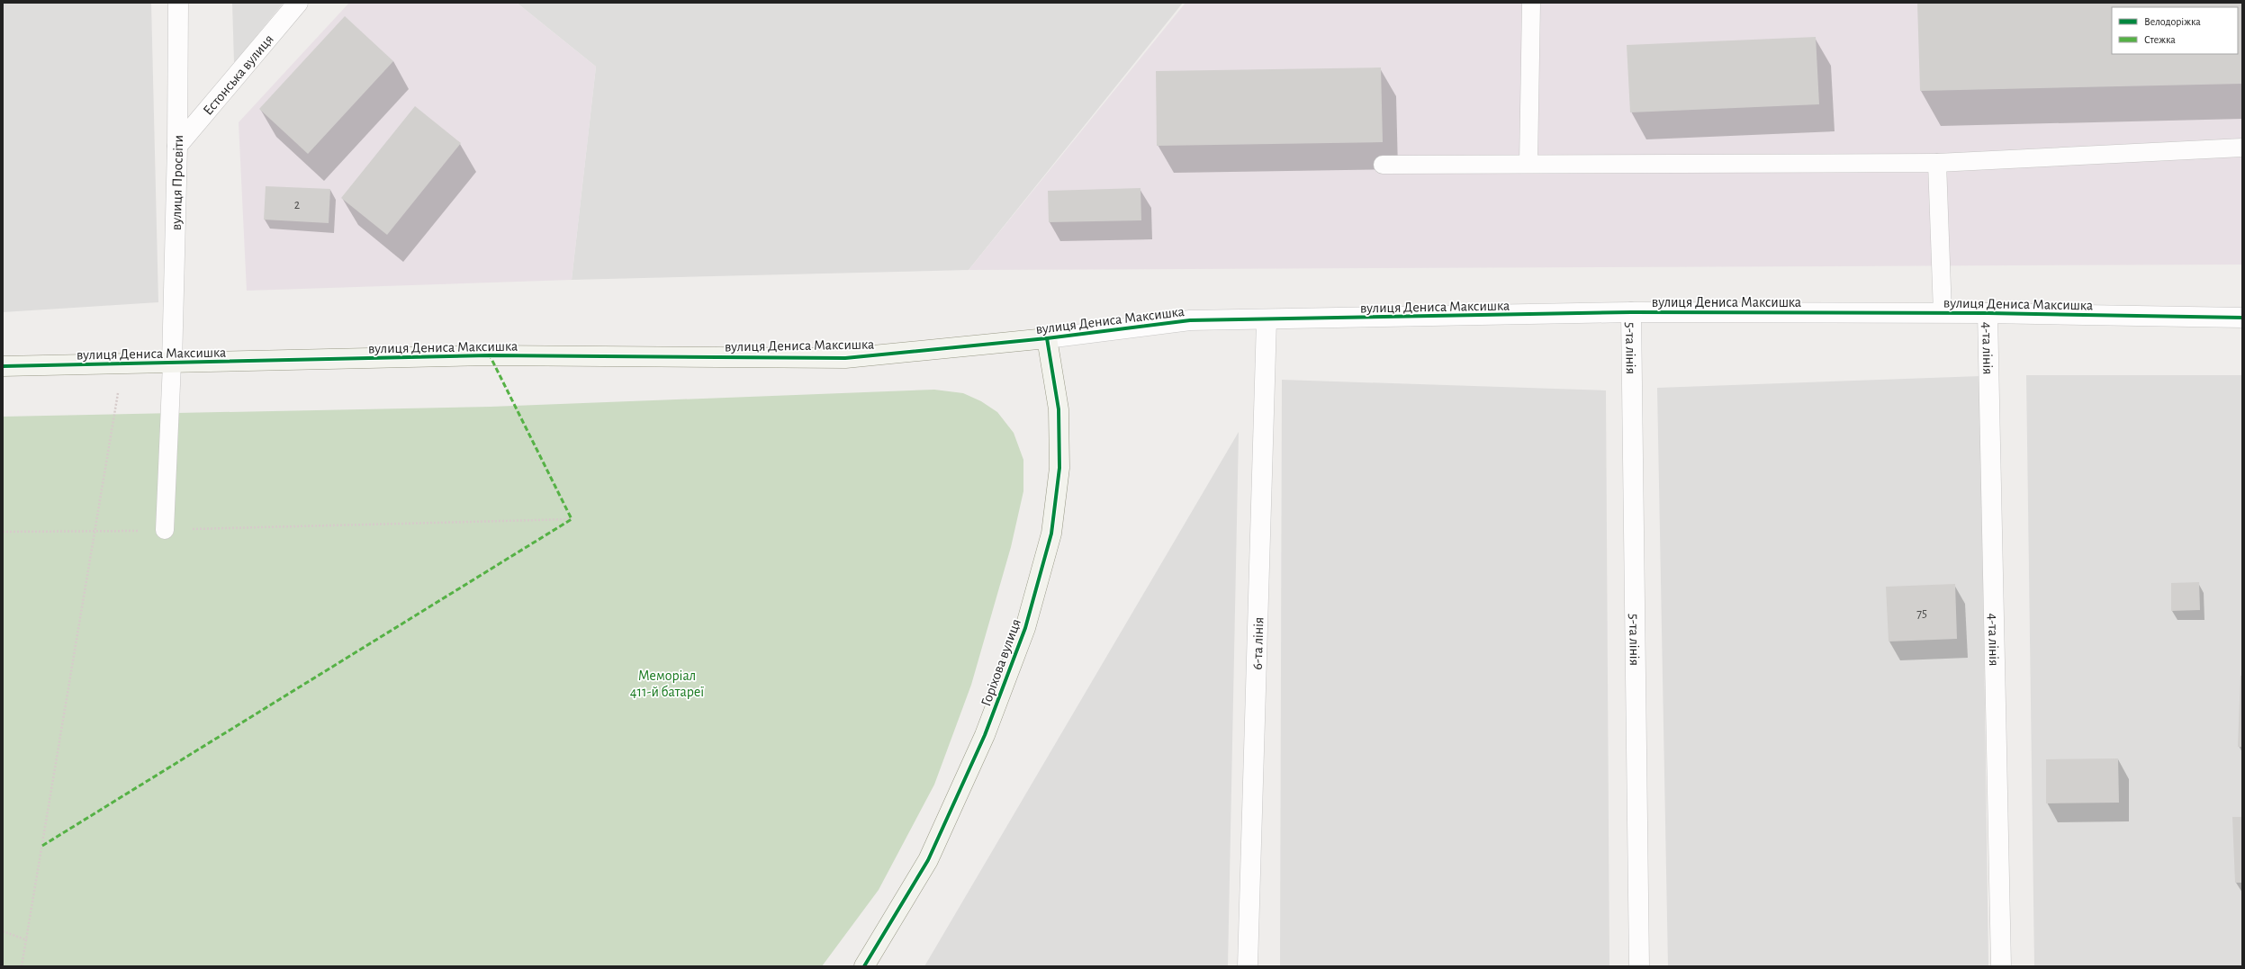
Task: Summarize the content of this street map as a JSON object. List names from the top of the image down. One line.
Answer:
{"streets":{"street":["Естонська вулиця","вулиця Просвіти","вулиця Дениса Максишка","5-та лінія","4-та лінія","6-та лінія","Горіхова вулиця"]},"crossings":[["Естонська вулиця","вулиця Просвіти"],["вулиця Просвіти","вулиця Дениса Максишка"],["вулиця Дениса Максишка","5-та лінія"],["вулиця Дениса Максишка","4-та лінія"],["вулиця Дениса Максишка","6-та лінія"],["вулиця Дениса Максишка","Горіхова вулиця"]],"parks":["Меморіал 411-й батареї"],"house_numbers":["2","75"],"legend":["Велодоріжка","Стежка"]}
